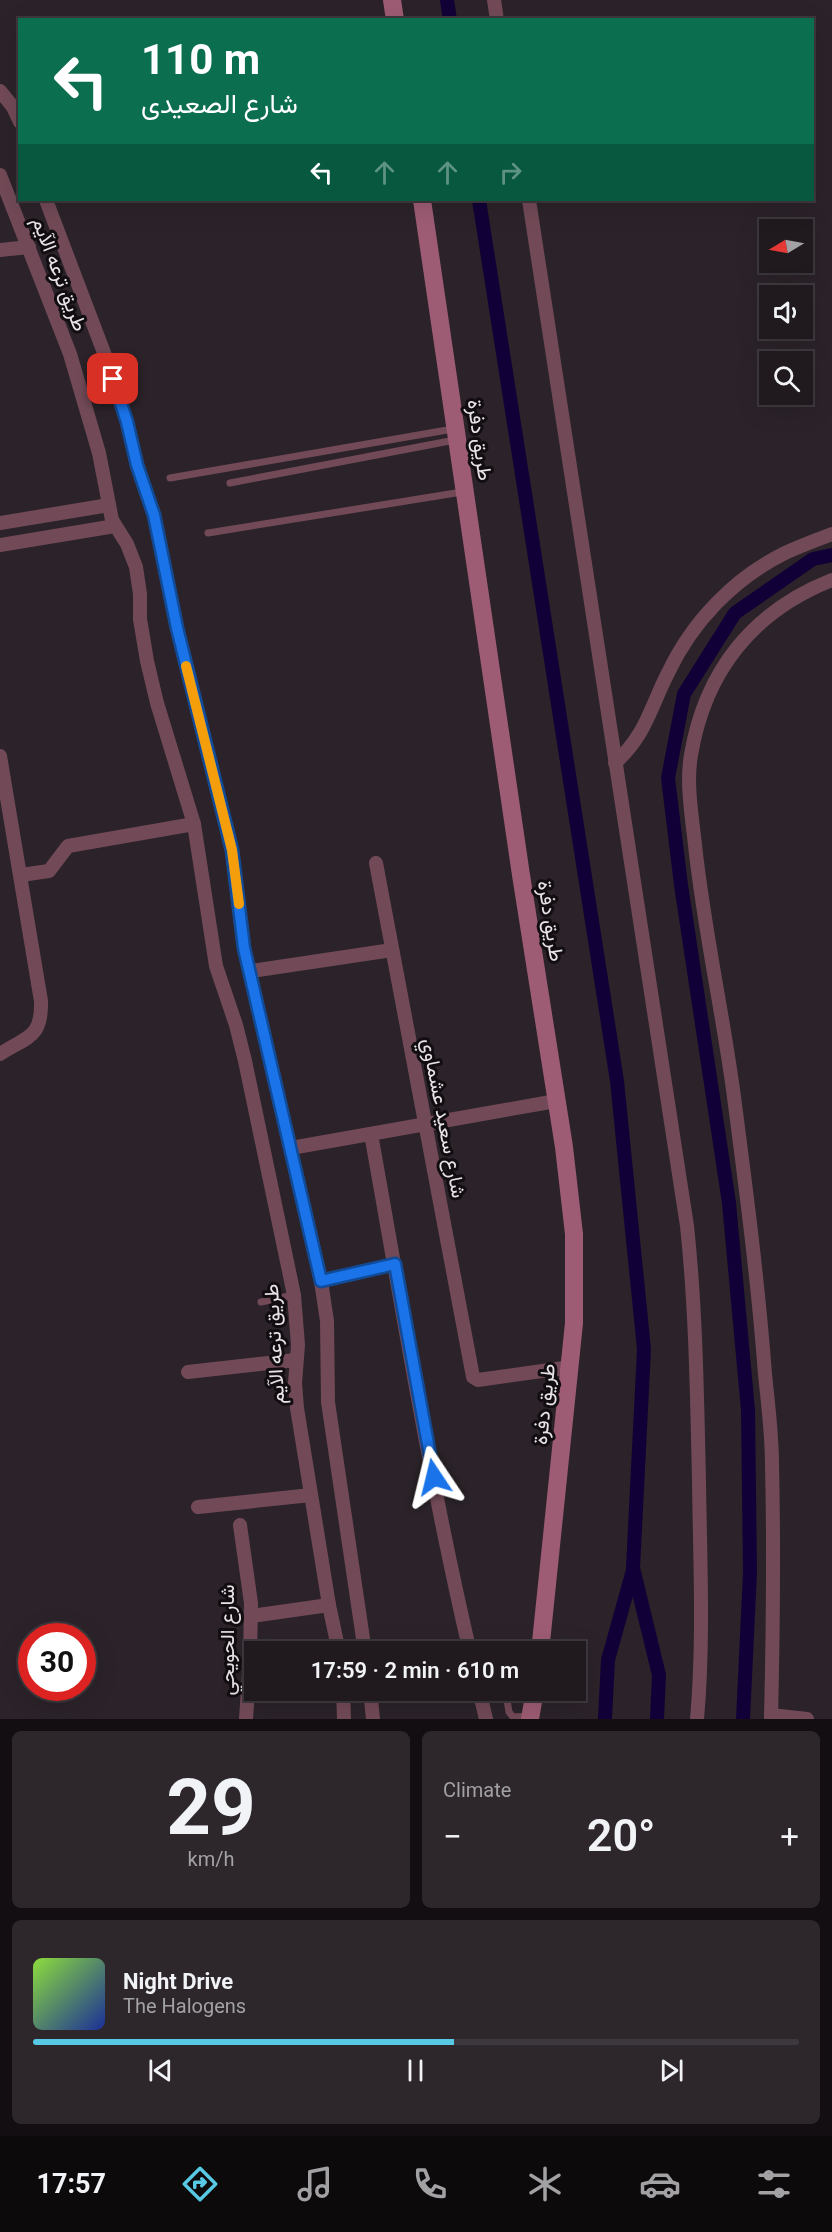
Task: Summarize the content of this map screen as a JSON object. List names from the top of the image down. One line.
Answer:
{"streets":{"main road":["طريق دفرة"],"street":["طريق ترعه الآيم","شارع سعيد عشماوي","شارع الحويحي"]},"crossings":[["طريق دفرة","شارع سعيد عشماوي"]],"north":"left","page":{"turn":["110 m","شارع الصعيدى"],"limit":"30","trip":"17:59 · 2 min · 610 m","tile":[["29","km/h"],"Climate"],"heat":["−","20°","+"],"song":["Night Drive","The Halogens"],"tabs":"17:57"}}
